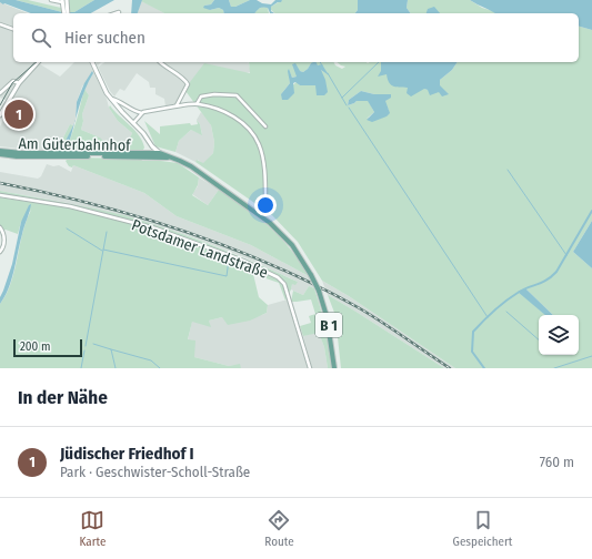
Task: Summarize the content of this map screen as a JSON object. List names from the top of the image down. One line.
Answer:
{"streets":{"main road":["Am Güterbahnhof","B 1"],"street":["Potsdamer Landstraße"]},"crossings":[["Am Güterbahnhof","B 1"]],"scale_bar":"200 m","page":{"search":"Hier suchen","pins":"1","scale":"200 m","heading":"In der Nähe","list":[{"mark":"1","name":"Jüdischer Friedhof I","note":"Park · Geschwister-Scholl-Straße","value":"760 m"}],"nav":["Karte","Route","Gespeichert"]}}
